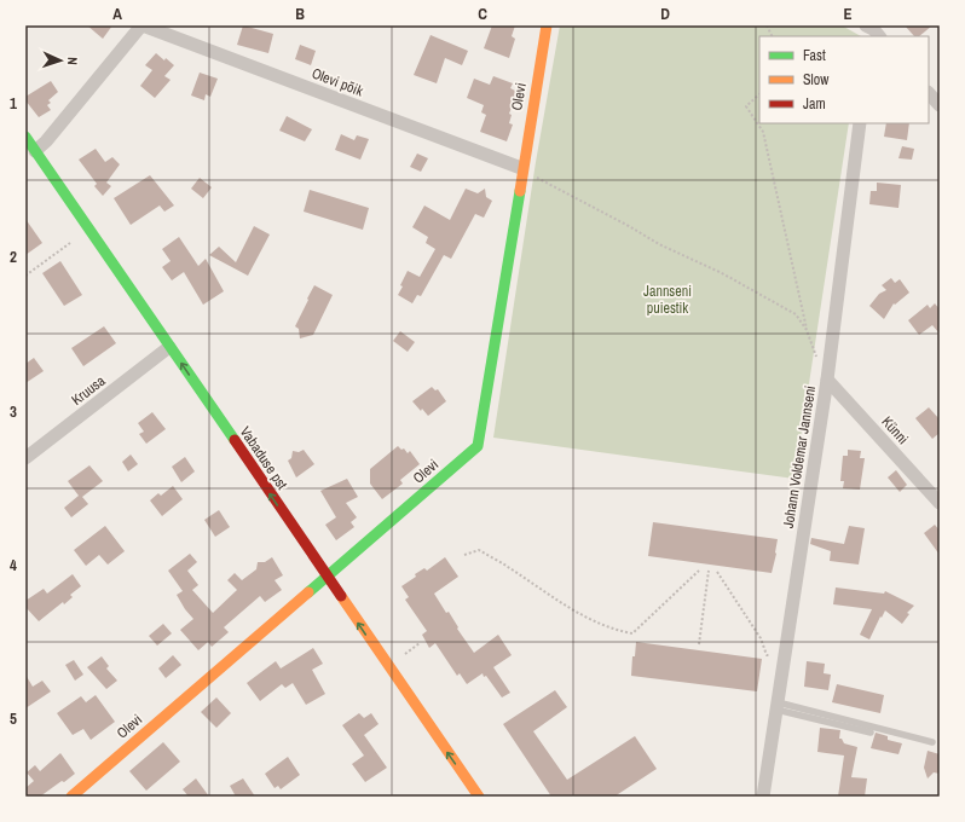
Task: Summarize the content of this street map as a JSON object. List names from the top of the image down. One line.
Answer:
{"streets":{"main road":["Olevi","Vabaduse pst"],"street":["Olevi põik","Kruusa","Künni","Johann Voldemar Jannseni"]},"crossings":[["Olevi põik","Olevi"],["Olevi","Vabaduse pst"],["Kruusa","Vabaduse pst"],["Künni","Johann Voldemar Jannseni"]],"one_way":["Vabaduse pst"],"parks":["Jannseni puiestik"],"legend":["Fast","Slow","Jam"],"north":"right","grid":{"columns":["A","B","C","D","E"],"rows":["1","2","3","4","5"]}}
